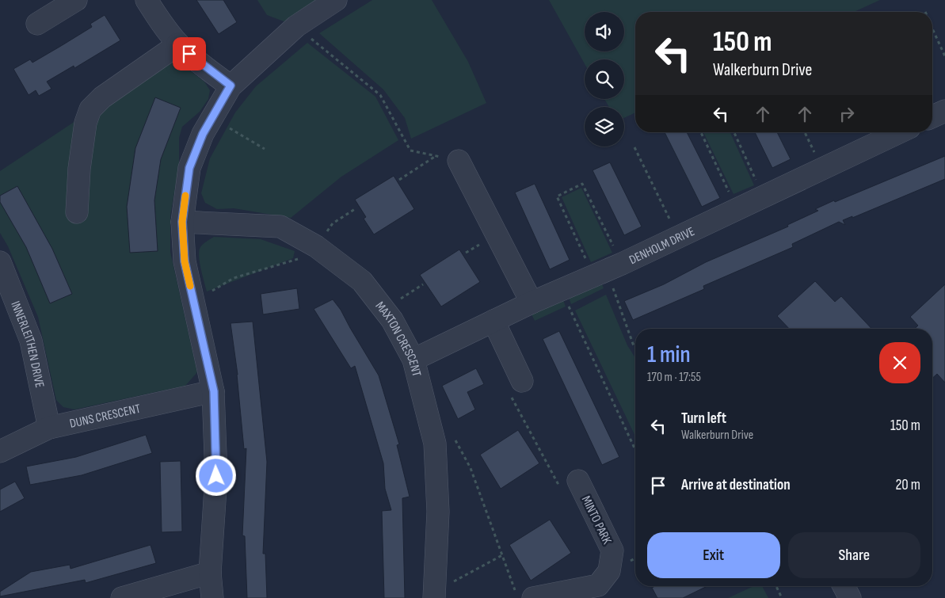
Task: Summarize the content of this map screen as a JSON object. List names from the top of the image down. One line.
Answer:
{"streets":{"street":["DENHOLM DRIVE","MAXTON CRESCENT","INNERLEITHEN DRIVE","DUNS CRESCENT","MINTO PARK"]},"crossings":[["DENHOLM DRIVE","MAXTON CRESCENT"],["INNERLEITHEN DRIVE","DUNS CRESCENT"]],"page":{"turn":["150 m","Walkerburn Drive"],"heading":["1 min","170 m · 17:55"],"list":[{"name":"Turn left","note":"Walkerburn Drive","value":"150 m"},{"name":"Arrive at destination","value":"20 m"}],"buttons":["Exit","Share"]}}
